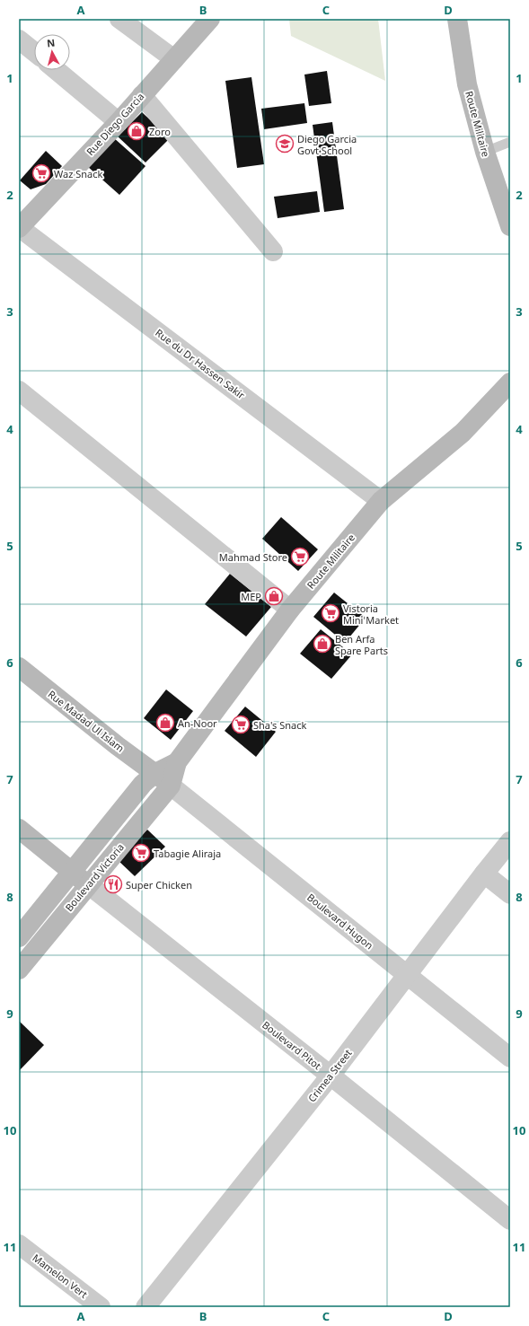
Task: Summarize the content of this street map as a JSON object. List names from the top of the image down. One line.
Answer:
{"streets":{"street":["Rue Diego Garcia","Route Militaire","Rue du Dr Hassen Sakir","Rue Madad Ul Islam","Boulevard Victoria","Boulevard Hugon","Boulevard Pitot","Crimea Street","Mamelon Vert"]},"crossings":[["Rue Diego Garcia","Rue du Dr Hassen Sakir"],["Route Militaire","Rue du Dr Hassen Sakir"],["Route Militaire","Rue Madad Ul Islam"],["Route Militaire","Boulevard Victoria"],["Route Militaire","Boulevard Hugon"],["Rue Madad Ul Islam","Boulevard Victoria"],["Rue Madad Ul Islam","Boulevard Hugon"],["Boulevard Victoria","Boulevard Hugon"],["Boulevard Victoria","Boulevard Pitot"],["Boulevard Hugon","Crimea Street"],["Boulevard Pitot","Crimea Street"]],"places":{"shop":["Zoro","MEP","Ben Arfa Spare Parts","An-Noor"],"school or university":["Diego Garcia Govt School"],"supermarket":["Waz Snack","Mahmad Store","Vistoria Mini Market","Sha's Snack","Tabagie Aliraja"],"restaurant":["Super Chicken"]},"north":"top","grid":{"columns":["A","B","C","D"],"rows":["1","2","3","4","5","6","7","8","9","10","11"]}}
